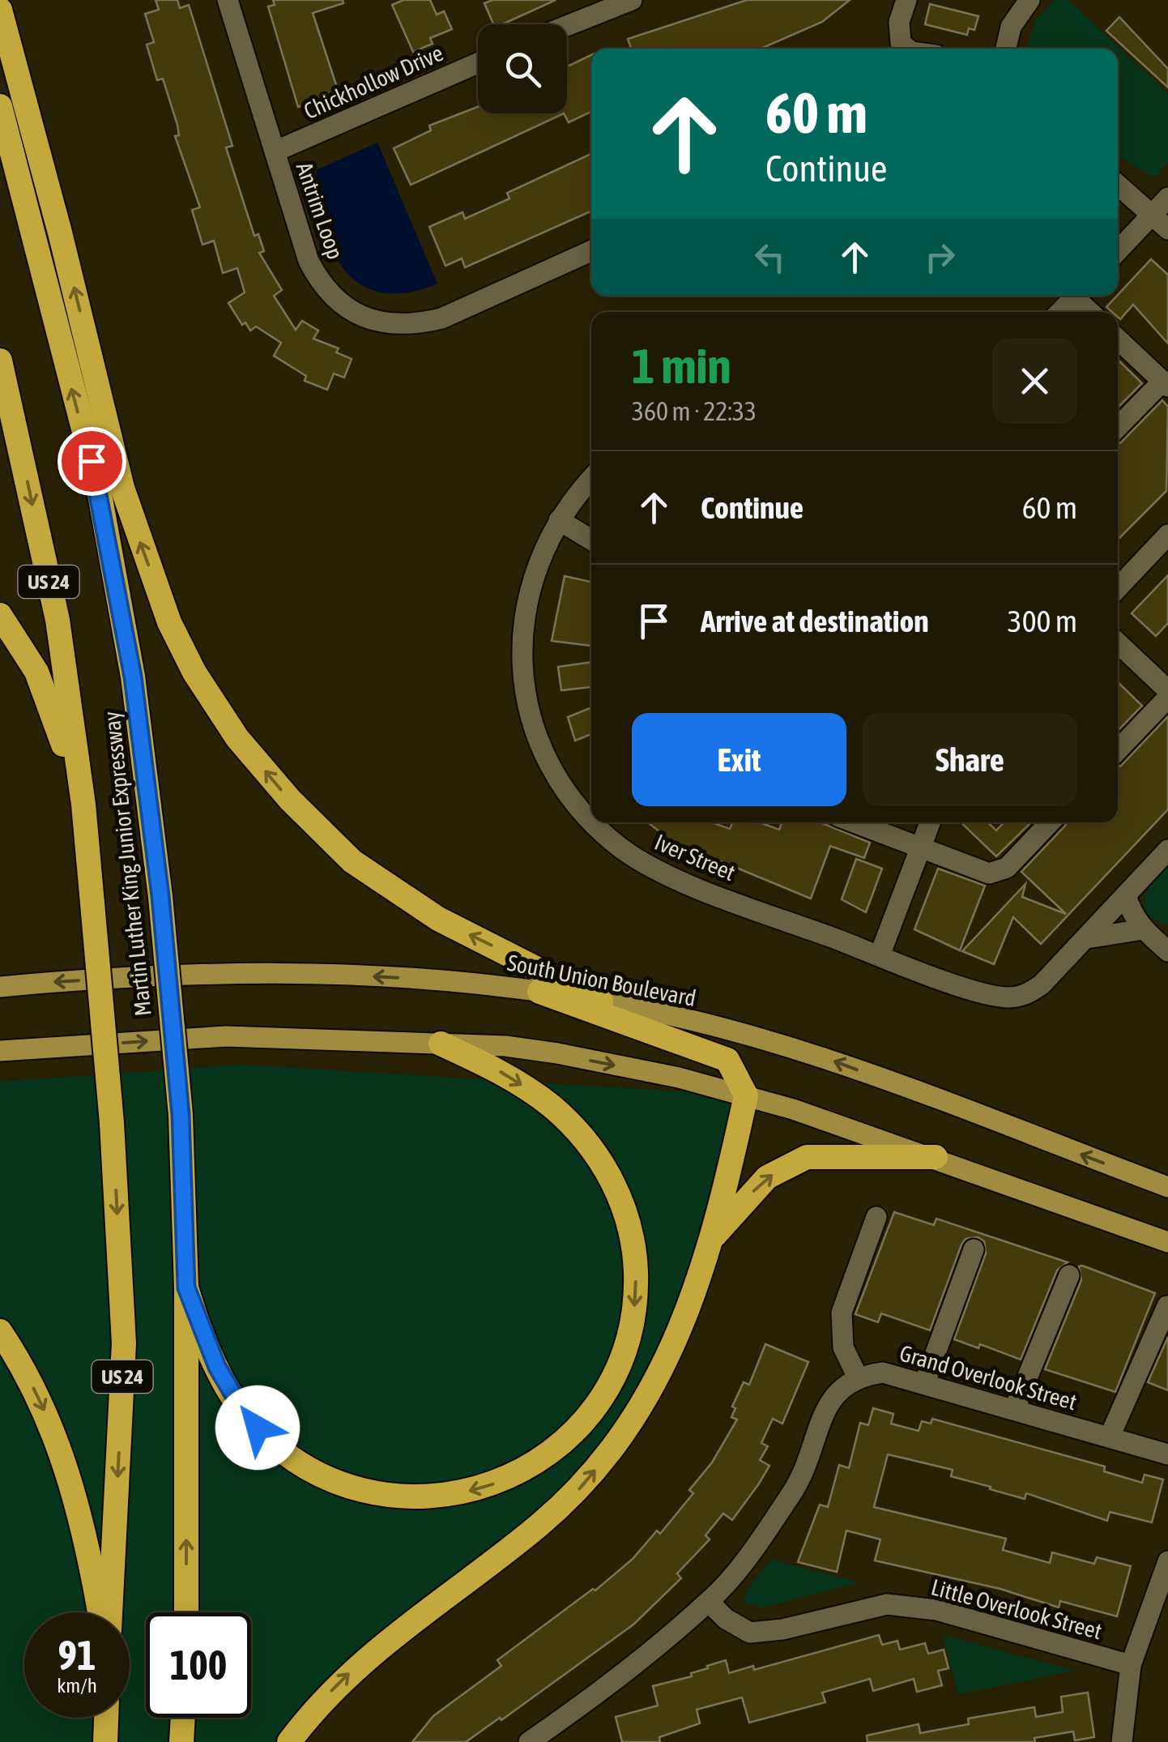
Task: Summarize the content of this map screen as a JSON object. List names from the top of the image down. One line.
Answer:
{"streets":{"highway":["US 24","Martin Luther King Junior Expressway"],"main road":["South Union Boulevard"],"street":["Chickhollow Drive","Antrim Loop","Iver Street","Grand Overlook Street","Little Overlook Street"]},"crossings":[["Chickhollow Drive","Antrim Loop"]],"page":{"turn":["60 m","Continue"],"heading":["1 min","360 m · 22:33"],"list":[{"name":"Continue","value":"60 m"},{"name":"Arrive at destination","value":"300 m"}],"buttons":["Exit","Share"],"speed":"91 km/h","limit":"100"}}
